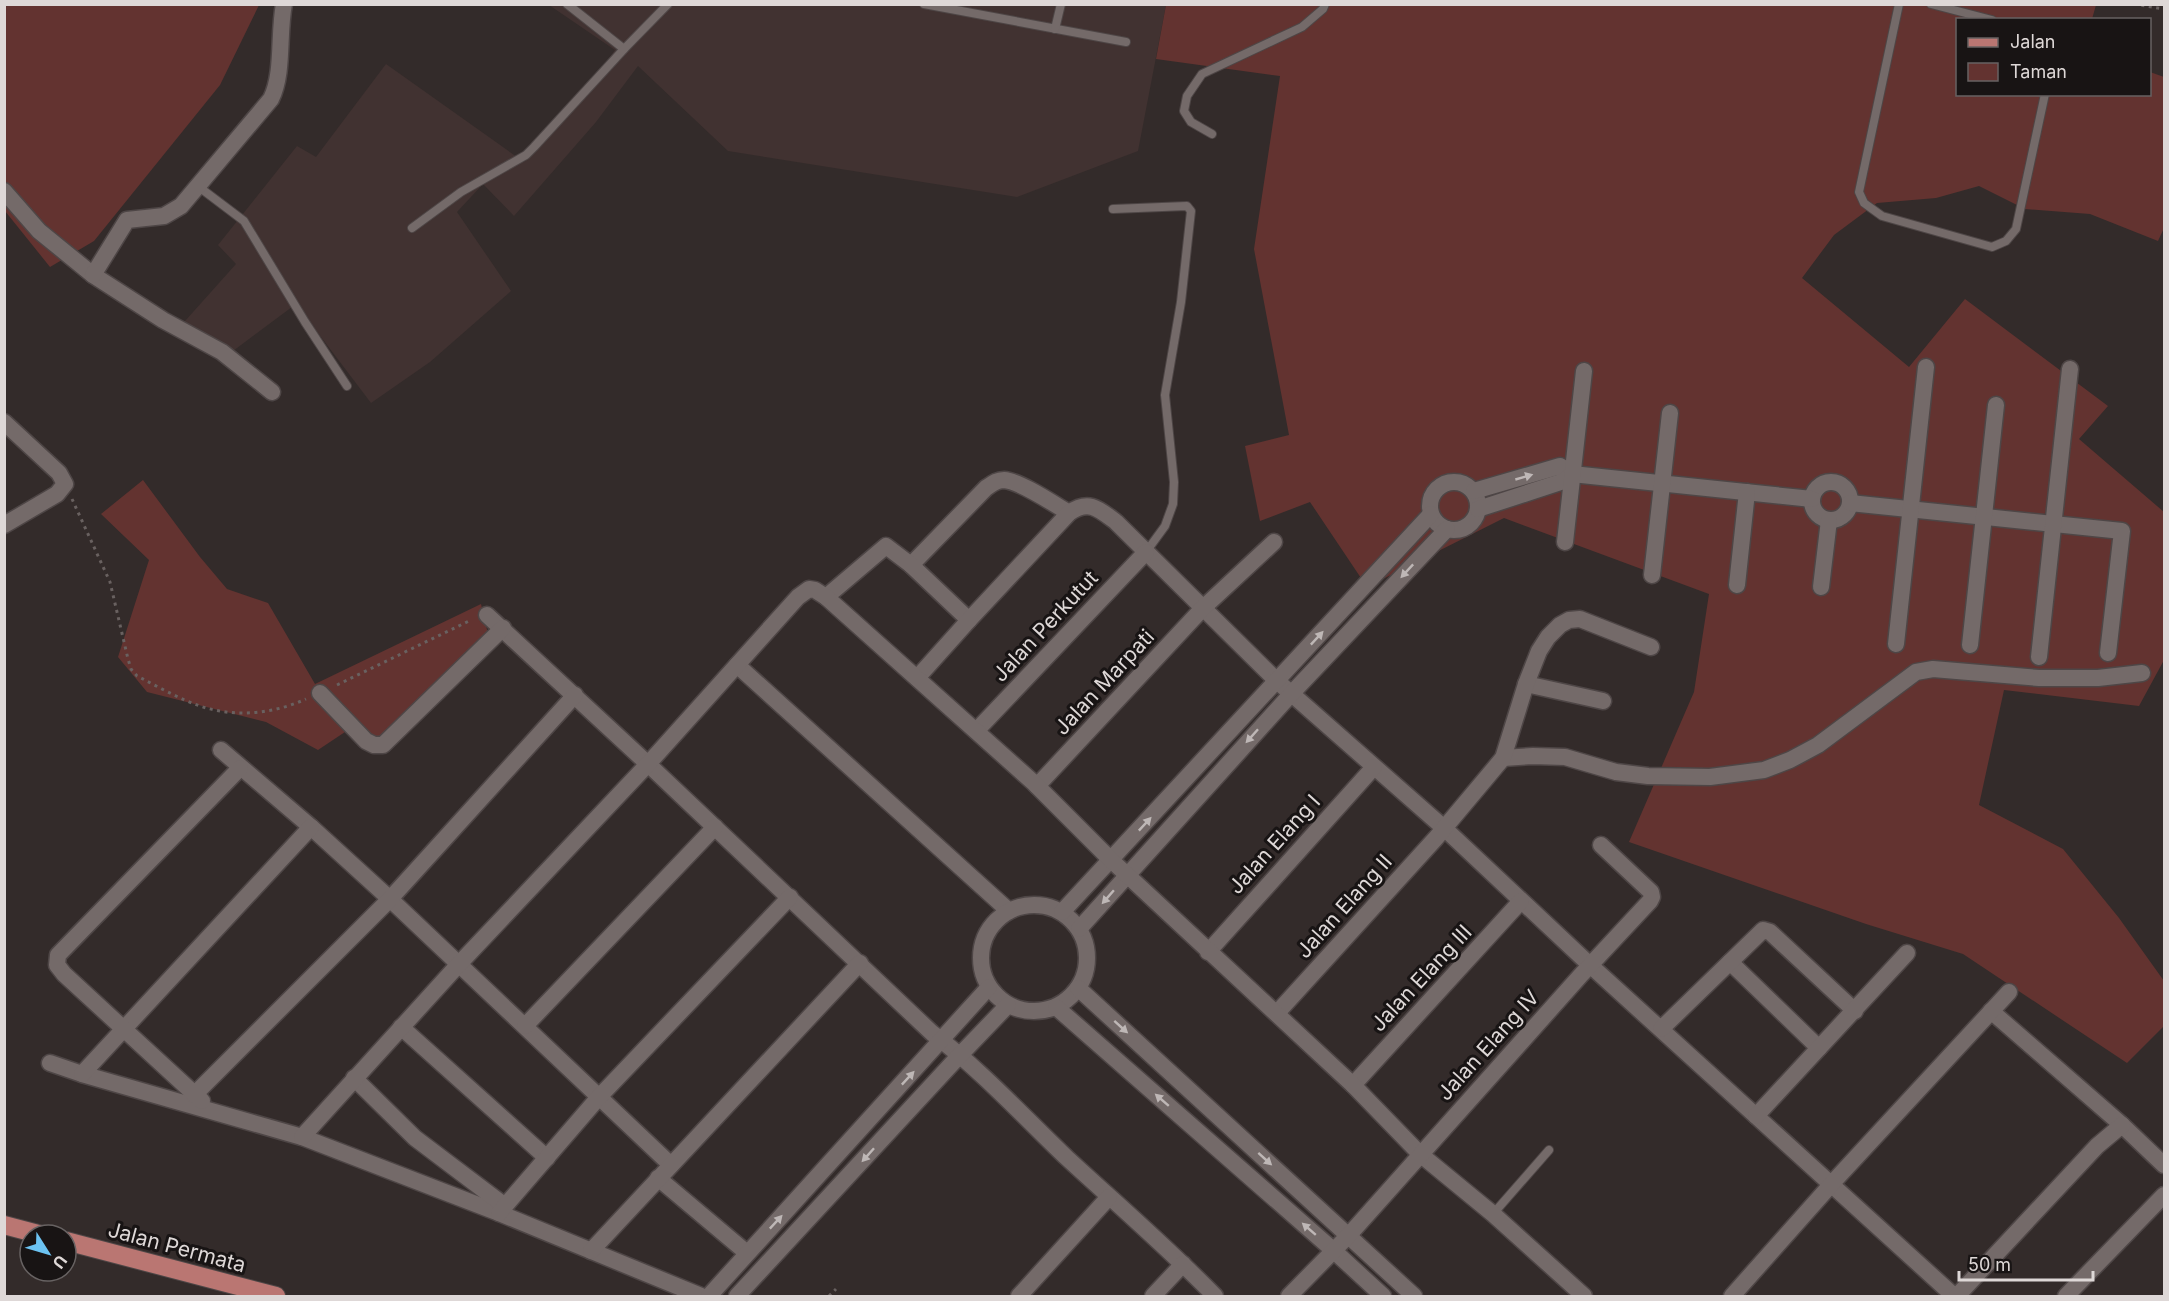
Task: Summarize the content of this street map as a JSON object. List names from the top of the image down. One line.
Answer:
{"streets":{"main road":["Jalan Permata"],"street":["Jalan Perkutut","Jalan Marpati","Jalan Elang I","Jalan Elang II","Jalan Elang III","Jalan Elang IV"]},"legend":["Jalan","Taman"],"scale_bar":"50 m","north":"bottom right"}
